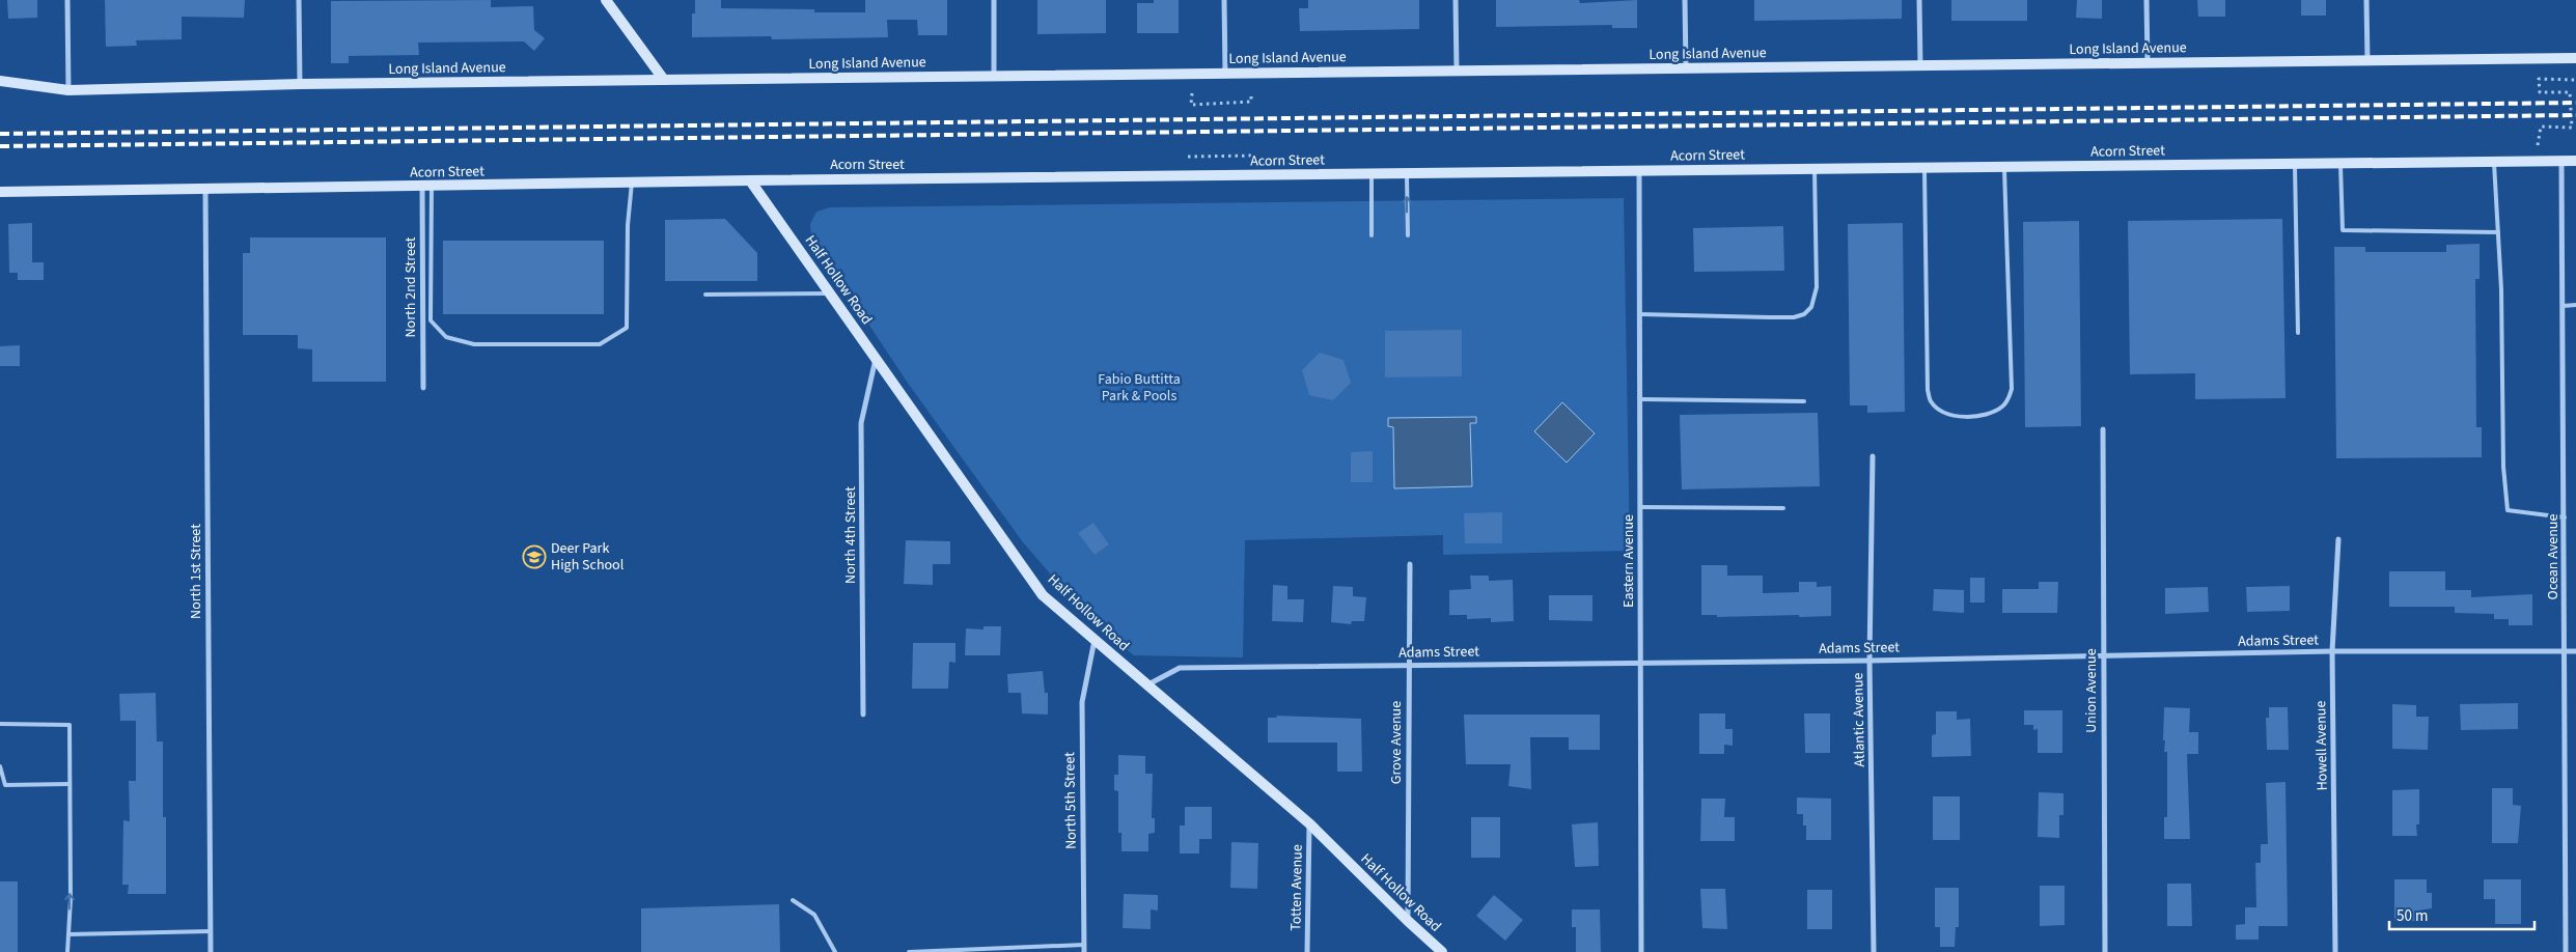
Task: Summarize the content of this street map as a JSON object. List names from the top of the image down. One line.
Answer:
{"streets":{"street":["Long Island Avenue","Acorn Street","Half Hollow Road","North 2nd Street","North 4th Street","Ocean Avenue","Eastern Avenue","North 1st Street","Adams Street","Union Avenue","Atlantic Avenue","Grove Avenue","Howell Avenue","North 5th Street","Totten Avenue"]},"crossings":[["Acorn Street","Half Hollow Road"],["Acorn Street","North 2nd Street"],["Acorn Street","Ocean Avenue"],["Acorn Street","Eastern Avenue"],["Acorn Street","North 1st Street"],["Half Hollow Road","North 4th Street"],["Half Hollow Road","Adams Street"],["Half Hollow Road","Grove Avenue"],["Half Hollow Road","North 5th Street"],["Half Hollow Road","Totten Avenue"],["Ocean Avenue","Adams Street"],["Eastern Avenue","Adams Street"],["Adams Street","Union Avenue"],["Adams Street","Atlantic Avenue"],["Adams Street","Grove Avenue"],["Adams Street","Howell Avenue"]],"parks":["Fabio Buttitta Park & Pools"],"places":{"school or university":["Deer Park High School"]},"scale_bar":"50 m"}
